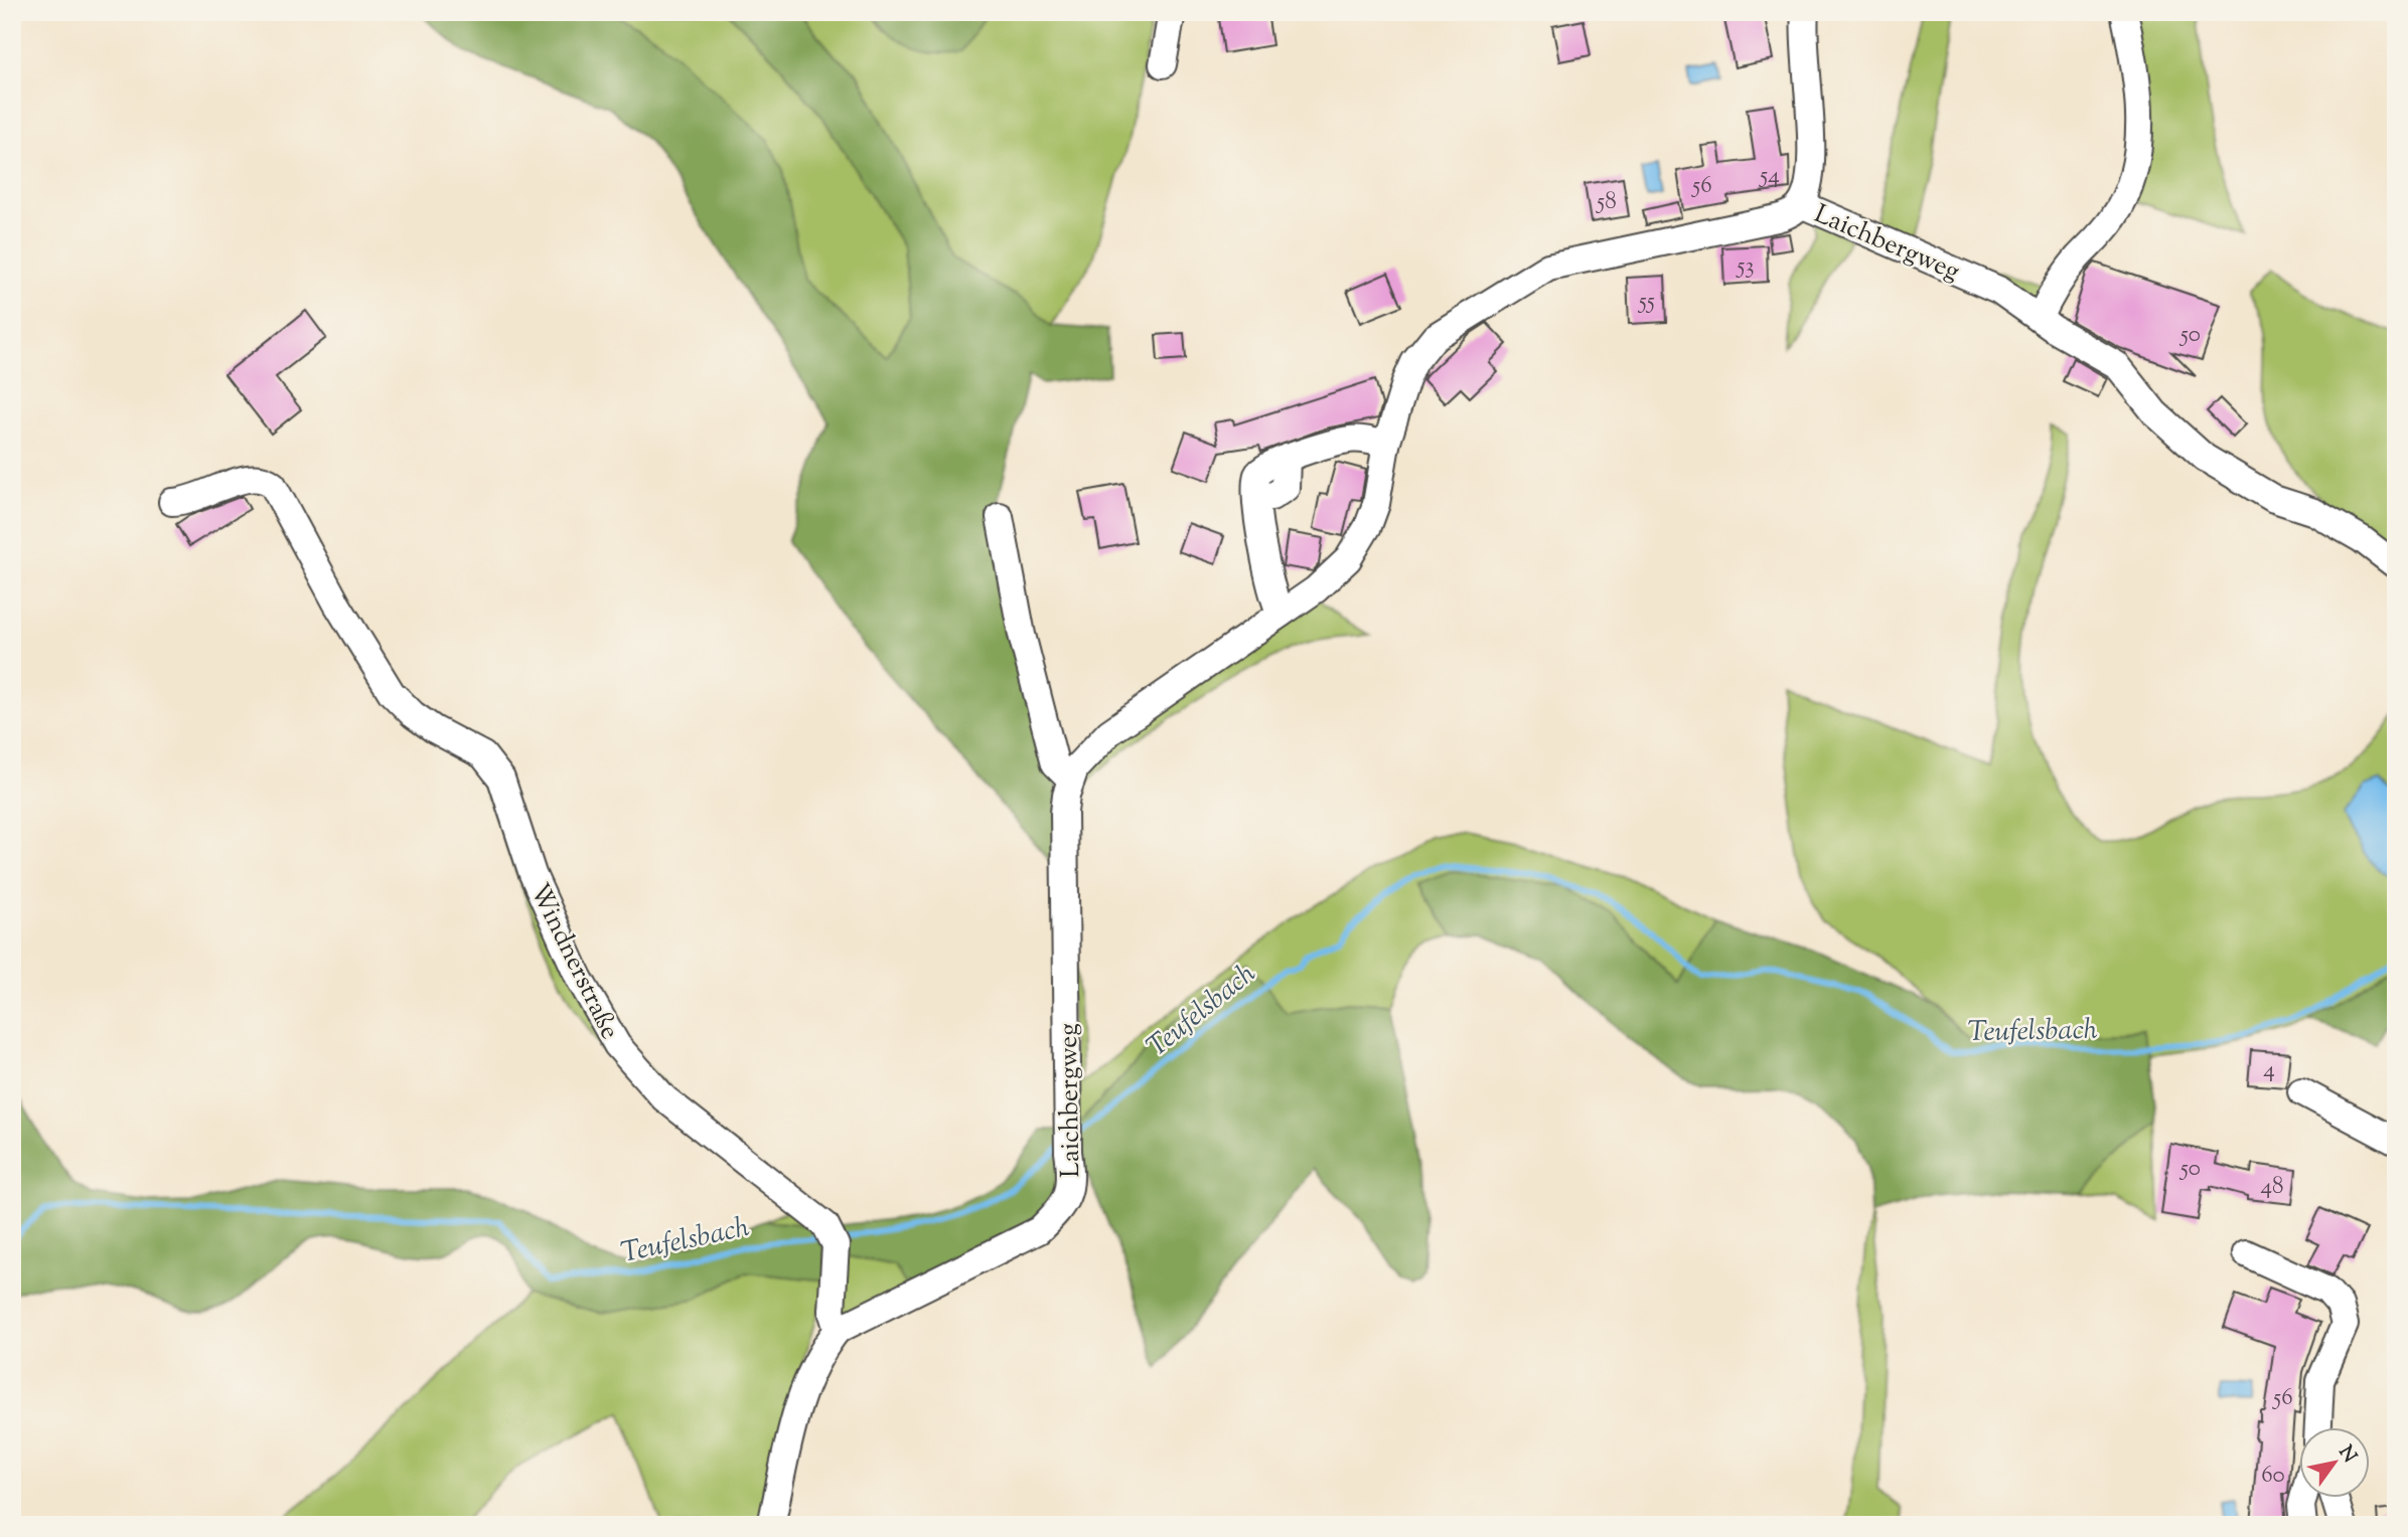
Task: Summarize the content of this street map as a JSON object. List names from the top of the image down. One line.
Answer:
{"streets":{"street":["Laichbergweg","Windnerstraße"]},"crossings":[["Laichbergweg","Windnerstraße"]],"water":["Teufelsbach"],"house_numbers":["54","56","58","53","55","50","4","50","48","56","60"],"north":"top right"}
